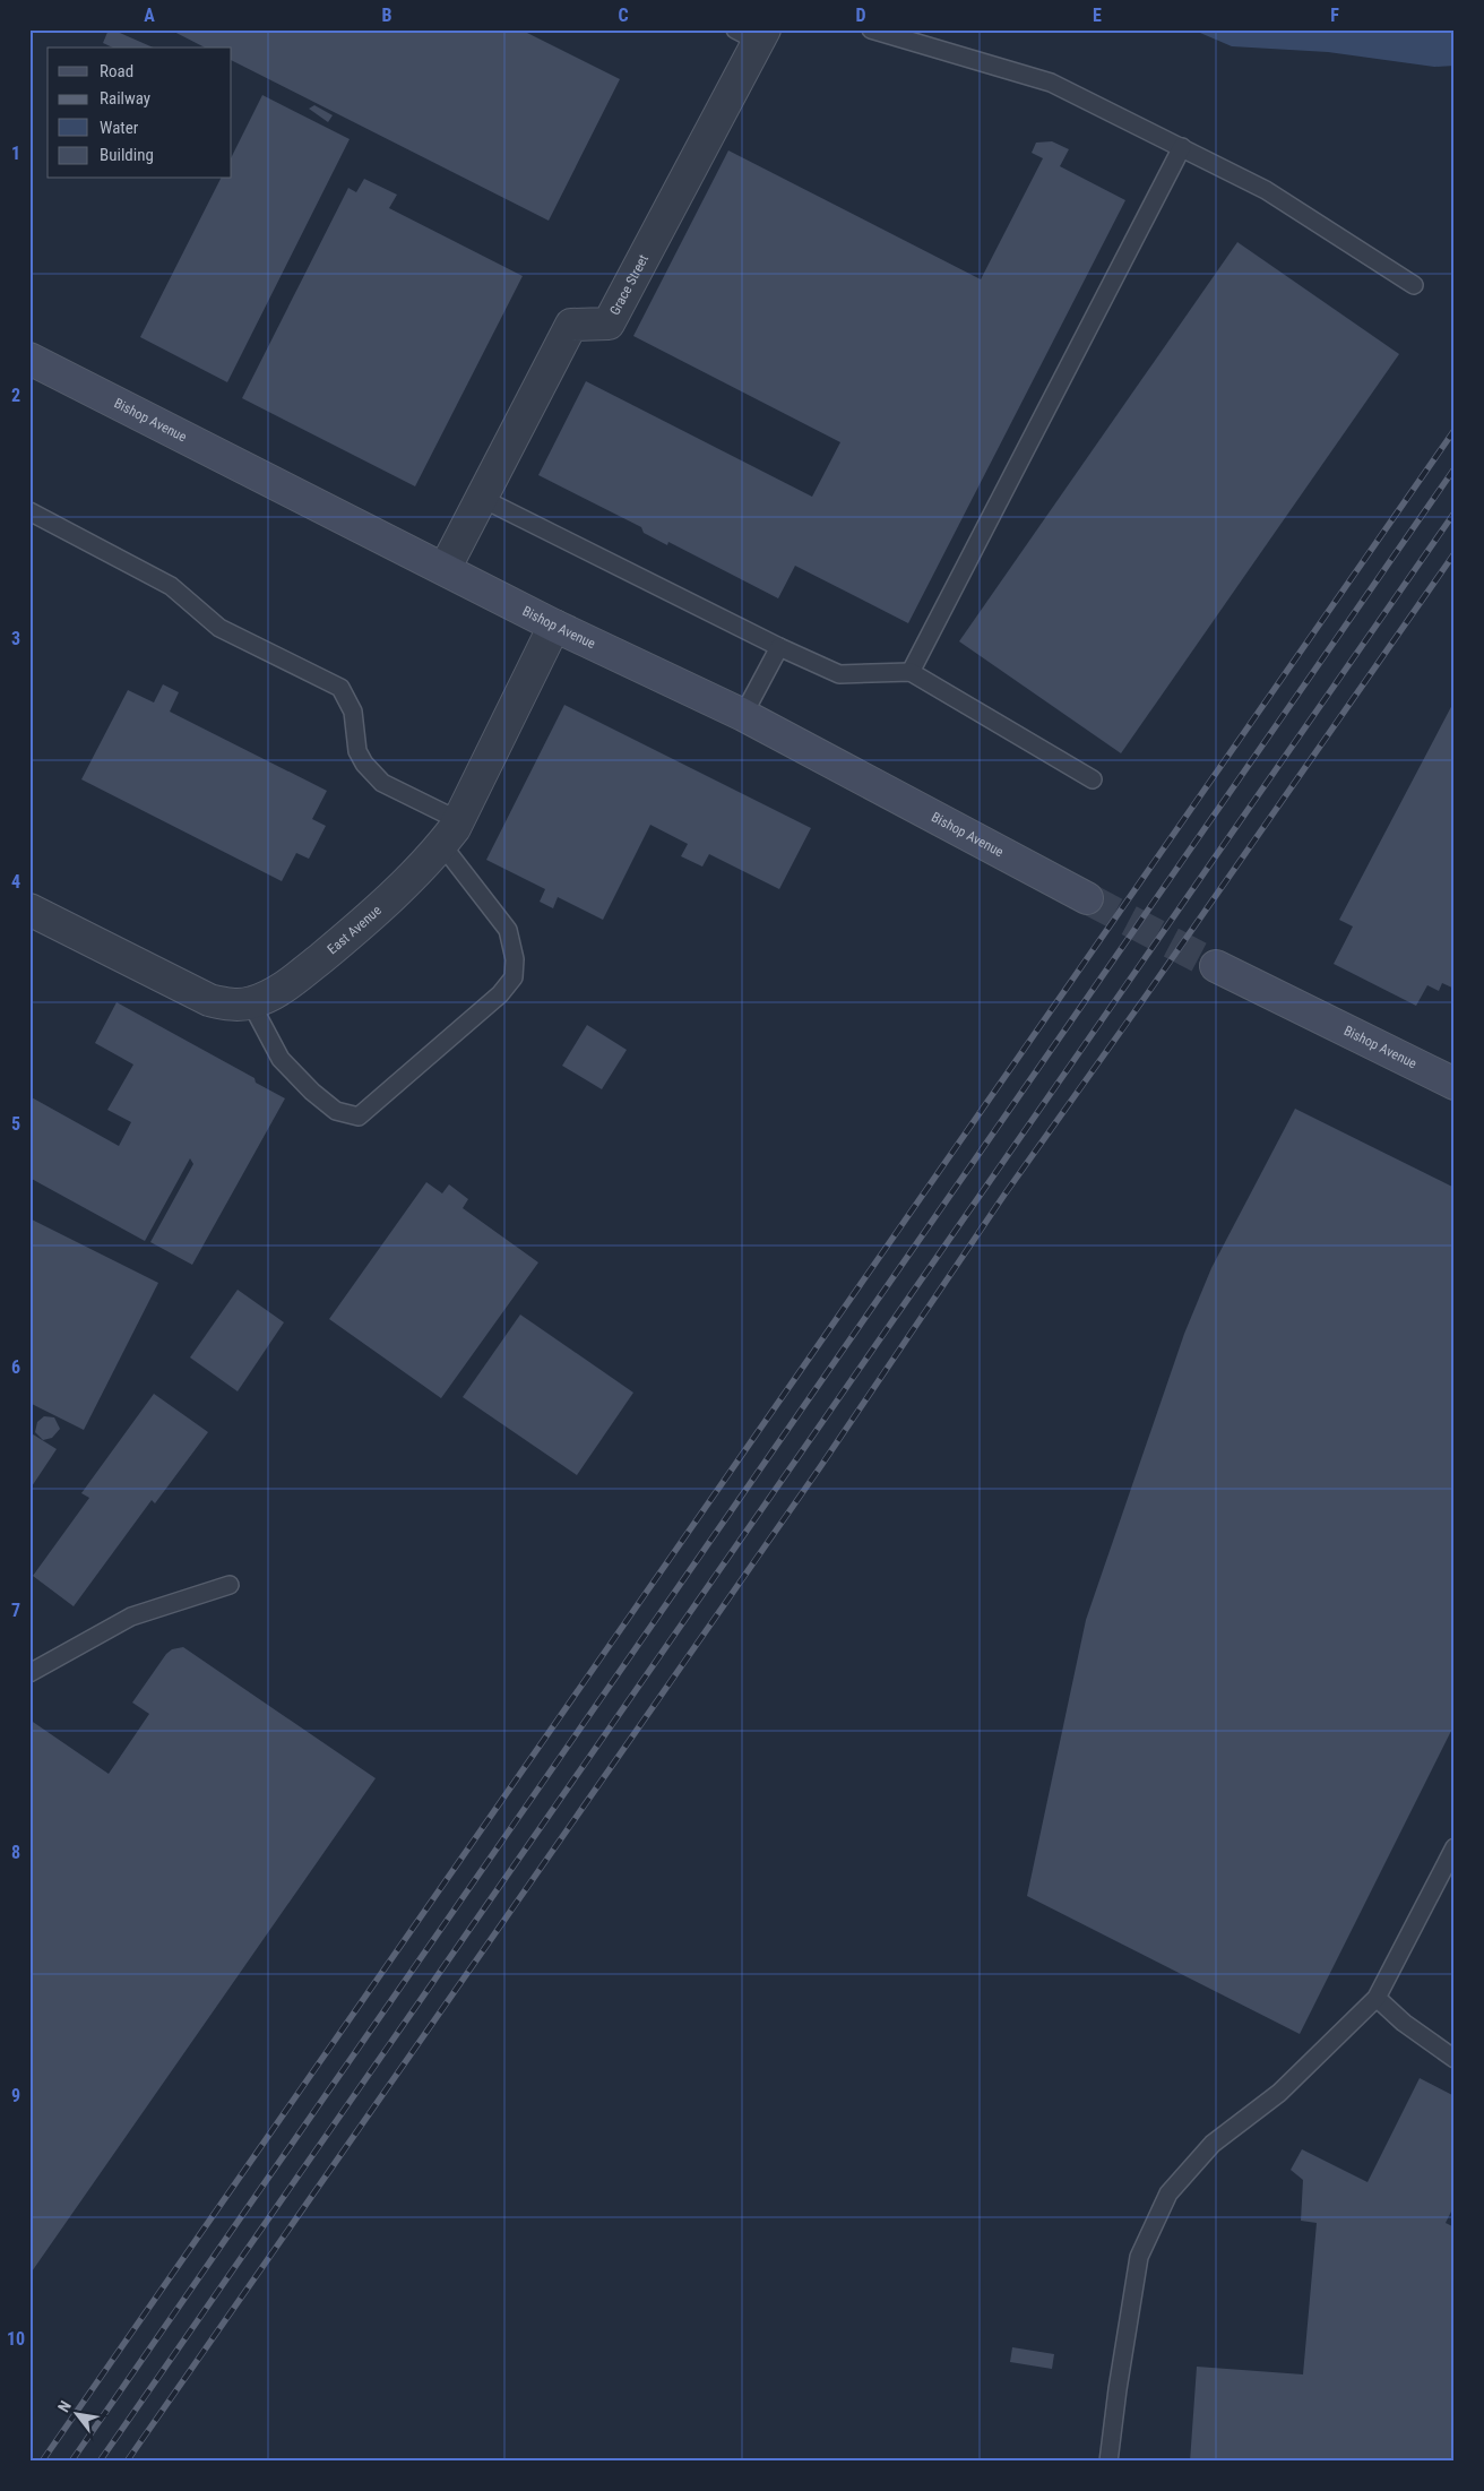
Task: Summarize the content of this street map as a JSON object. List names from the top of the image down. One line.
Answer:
{"streets":{"street":["Grace Street","Bishop Avenue","East Avenue"]},"crossings":[["Grace Street","Bishop Avenue"],["Bishop Avenue","East Avenue"]],"legend":["Road","Railway","Water","Building"],"north":"top left","grid":{"columns":["A","B","C","D","E","F"],"rows":["1","2","3","4","5","6","7","8","9","10"]}}
